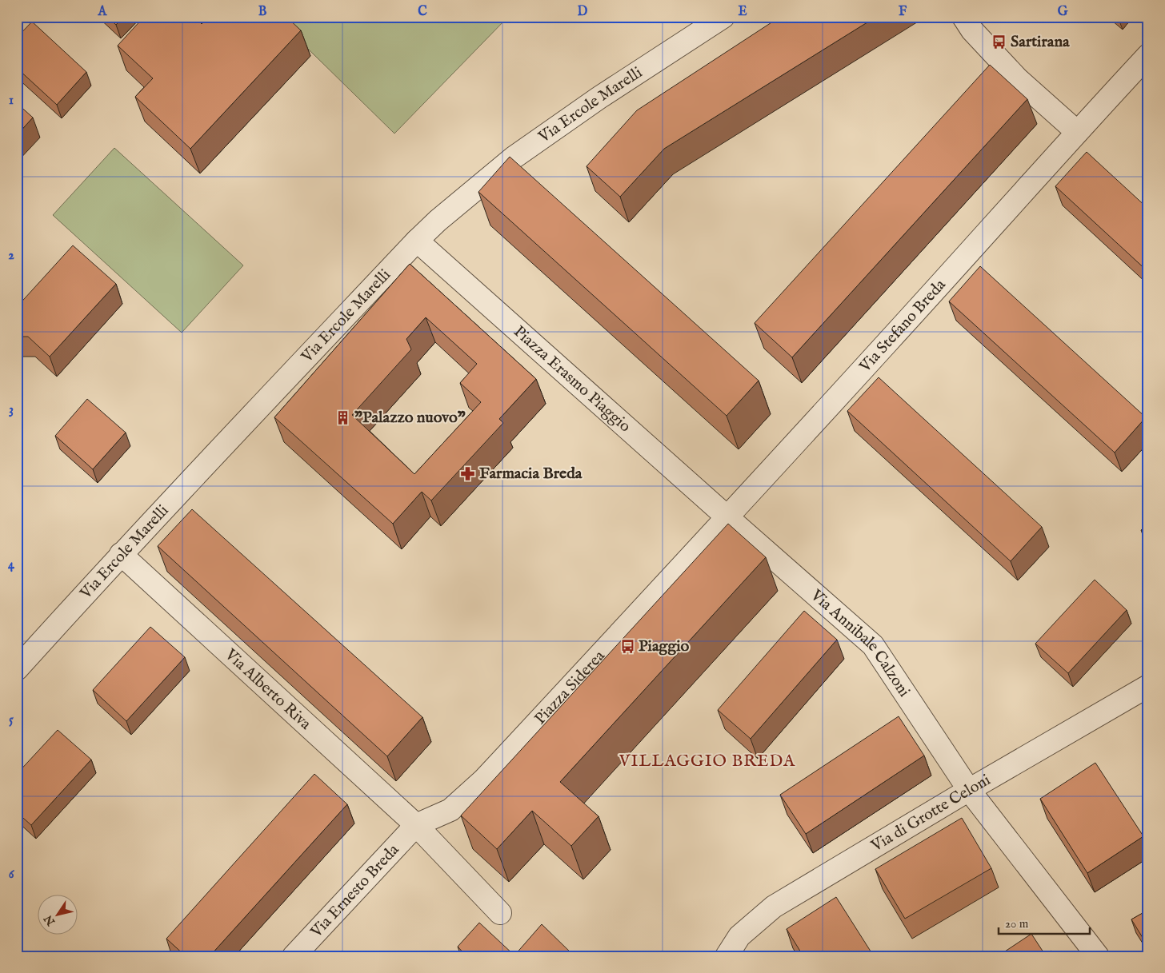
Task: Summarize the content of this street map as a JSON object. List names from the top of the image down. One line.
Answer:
{"streets":{"street":["Via Ercole Marelli","Via Stefano Breda","Piazza Erasmo Piaggio","Via Annibale Calzoni","Piazza Siderea","Via Alberto Riva","Via di Grotte Celoni","Via Ernesto Breda"]},"crossings":[["Via Ercole Marelli","Piazza Erasmo Piaggio"],["Via Ercole Marelli","Via Alberto Riva"],["Via Stefano Breda","Piazza Erasmo Piaggio"],["Via Stefano Breda","Via Annibale Calzoni"],["Via Stefano Breda","Piazza Siderea"],["Piazza Erasmo Piaggio","Via Annibale Calzoni"],["Piazza Erasmo Piaggio","Piazza Siderea"],["Via Annibale Calzoni","Piazza Siderea"],["Via Annibale Calzoni","Via di Grotte Celoni"],["Piazza Siderea","Via Alberto Riva"],["Piazza Siderea","Via Ernesto Breda"],["Via Alberto Riva","Via Ernesto Breda"]],"districts":["VILLAGGIO BREDA"],"places":{"bus stop":["Sartirana","Piaggio"],"building":["\"Palazzo nuovo\""],"pharmacy":["Farmacia Breda"]},"scale_bar":"20 m","north":"bottom left","grid":{"columns":["A","B","C","D","E","F","G"],"rows":["1","2","3","4","5","6"]}}
